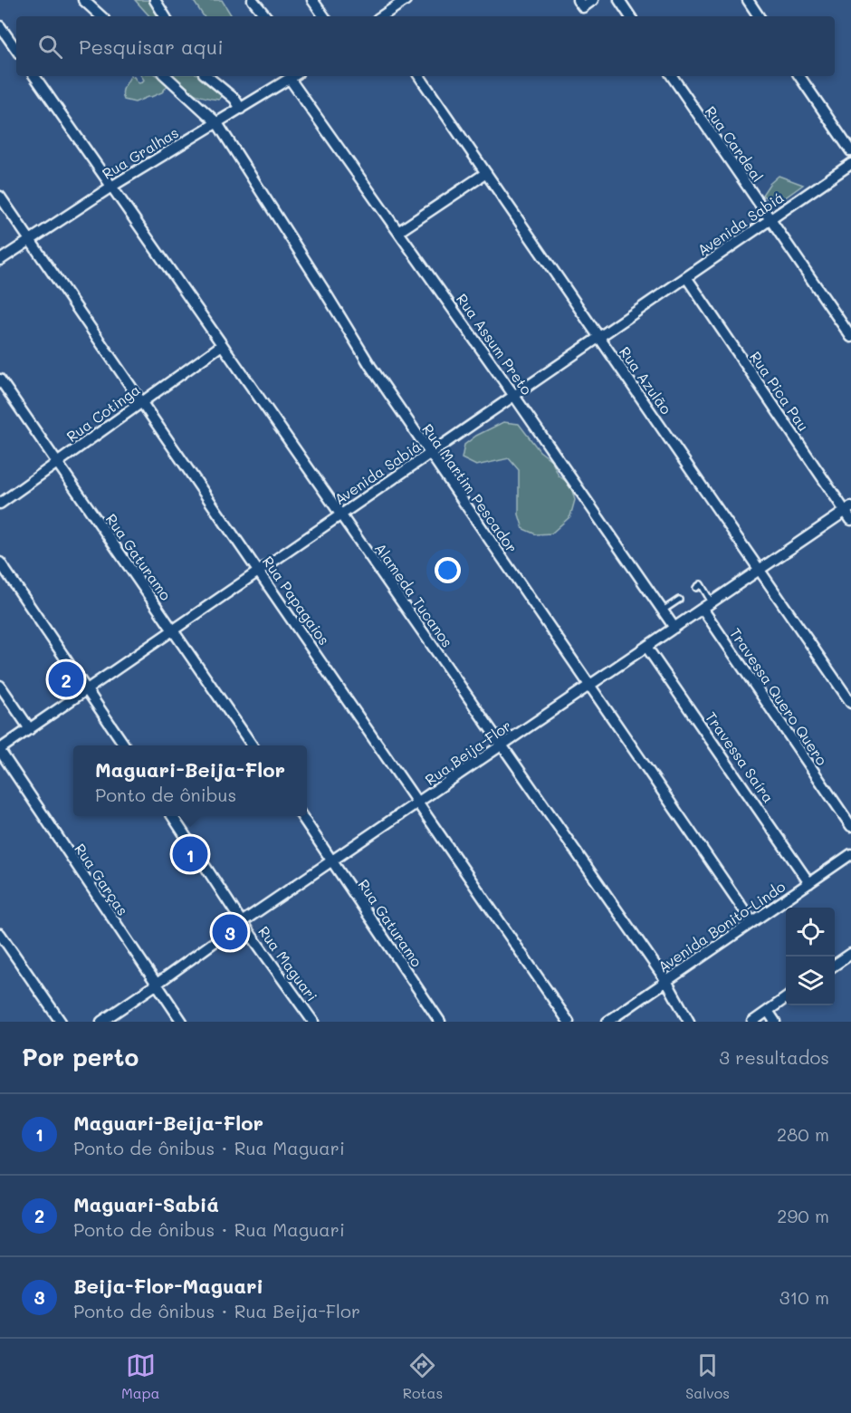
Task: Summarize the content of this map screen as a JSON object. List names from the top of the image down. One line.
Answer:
{"streets":{"street":["Rua Cardeal","Rua Gralhas","Avenida Sabiá","Rua Assum Preto","Rua Azulão","Rua Pica Pau","Rua Cotinga","Rua Martim Pescador","Rua Gaturamo","Alameda Tucanos","Rua Papagaios","Travessa Quero Quero","Rua Beija-Flor","Travessa Saíra","Rua Garças","Avenida Bonito-Lindo","Rua Maguari"]},"crossings":[["Rua Cardeal","Avenida Sabiá"],["Rua Gralhas","Rua Assum Preto"],["Rua Gralhas","Rua Martim Pescador"],["Rua Gralhas","Alameda Tucanos"],["Rua Gralhas","Rua Papagaios"],["Avenida Sabiá","Rua Assum Preto"],["Avenida Sabiá","Rua Azulão"],["Avenida Sabiá","Rua Pica Pau"],["Avenida Sabiá","Rua Martim Pescador"],["Avenida Sabiá","Rua Gaturamo"],["Avenida Sabiá","Alameda Tucanos"],["Avenida Sabiá","Rua Papagaios"],["Avenida Sabiá","Rua Garças"],["Rua Assum Preto","Rua Beija-Flor"],["Rua Azulão","Rua Beija-Flor"],["Rua Pica Pau","Rua Beija-Flor"],["Rua Cotinga","Rua Gaturamo"],["Rua Cotinga","Alameda Tucanos"],["Rua Cotinga","Rua Papagaios"],["Rua Martim Pescador","Rua Beija-Flor"],["Rua Martim Pescador","Avenida Bonito-Lindo"],["Rua Gaturamo","Rua Beija-Flor"],["Alameda Tucanos","Rua Beija-Flor"],["Alameda Tucanos","Avenida Bonito-Lindo"],["Rua Papagaios","Rua Beija-Flor"],["Travessa Quero Quero","Rua Beija-Flor"],["Rua Beija-Flor","Travessa Saíra"],["Rua Beija-Flor","Rua Garças"],["Rua Beija-Flor","Rua Maguari"],["Travessa Saíra","Avenida Bonito-Lindo"]],"page":{"search":"Pesquisar aqui","pins":["2","1","3"],"popup":["Maguari-Beija-Flor","Ponto de ônibus"],"heading":["Por perto","3 resultados"],"list":[{"mark":"1","name":"Maguari-Beija-Flor","note":"Ponto de ônibus · Rua Maguari","value":"280 m"},{"mark":"2","name":"Maguari-Sabiá","note":"Ponto de ônibus · Rua Maguari","value":"290 m"},{"mark":"3","name":"Beija-Flor-Maguari","note":"Ponto de ônibus · Rua Beija-Flor","value":"310 m"}],"nav":["Mapa","Rotas","Salvos"]}}
